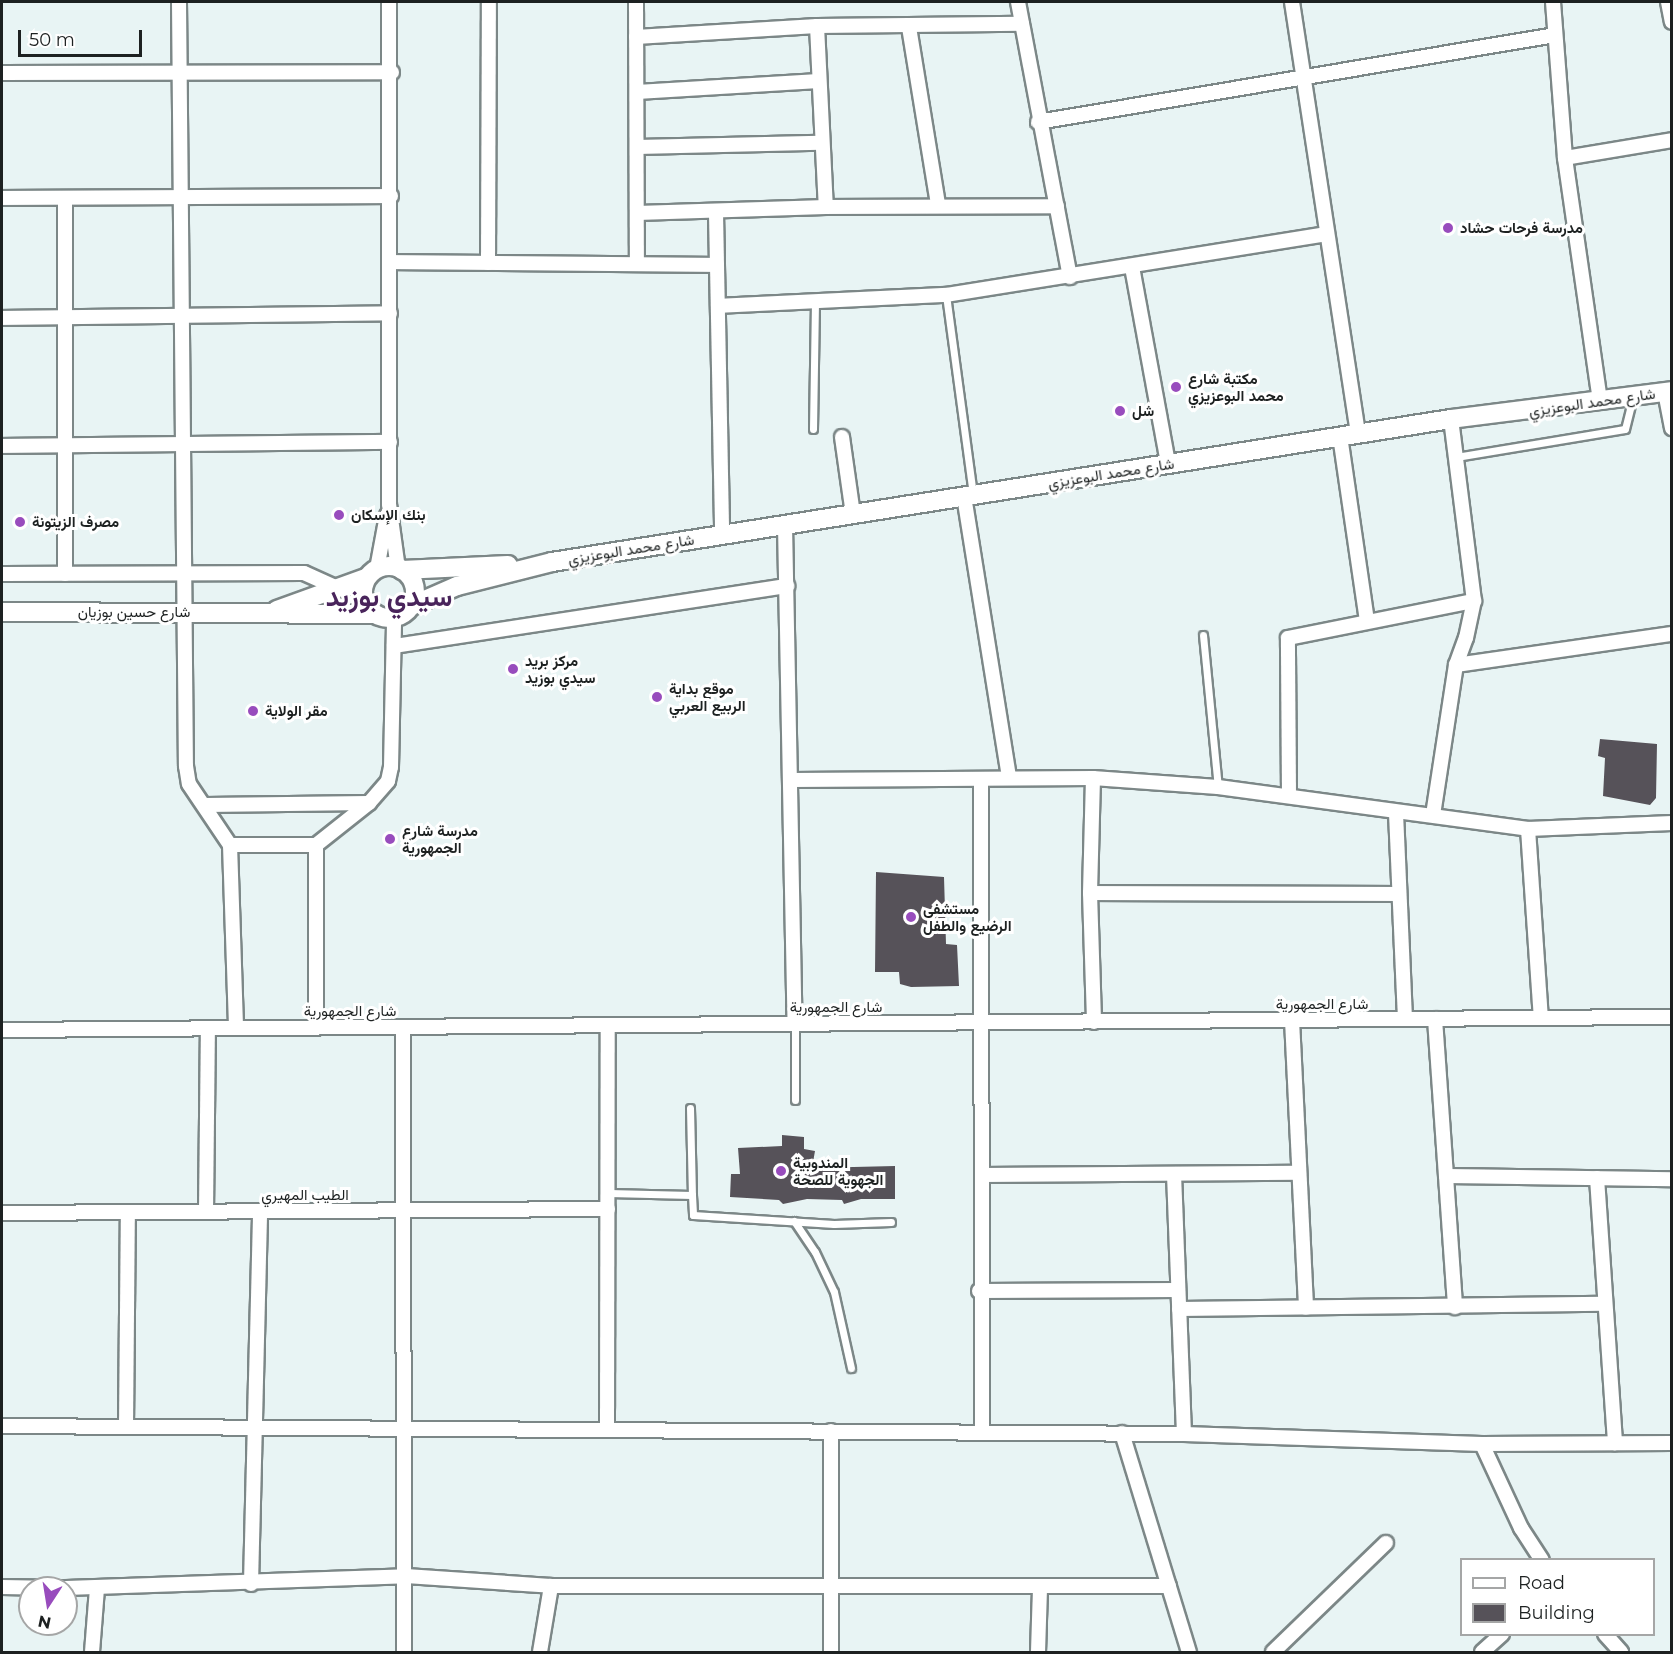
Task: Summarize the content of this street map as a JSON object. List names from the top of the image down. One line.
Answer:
{"streets":{"main road":["شارع محمد البوعزيزي","شارع حسين بوزيان"],"street":["شارع الجمهورية","الطيب المهيري"]},"crossings":[["شارع محمد البوعزيزي","شارع حسين بوزيان"]],"districts":["سيدي بوزيد"],"places":["مدرسة فرحات حشاد","مكتبة شارع محمد البوعزيزي","شل","بنك الإسكان","مصرف الزيتونة","مركز بريد سيدي بوزيد","موقع بداية الربيع العربي","مقر الولاية","مدرسة شارع الجمهورية","مستشفى الرضيع والطفل","المندوبية الجهوية للصحة"],"legend":["Road","Building"],"scale_bar":"50 m","north":"bottom"}
